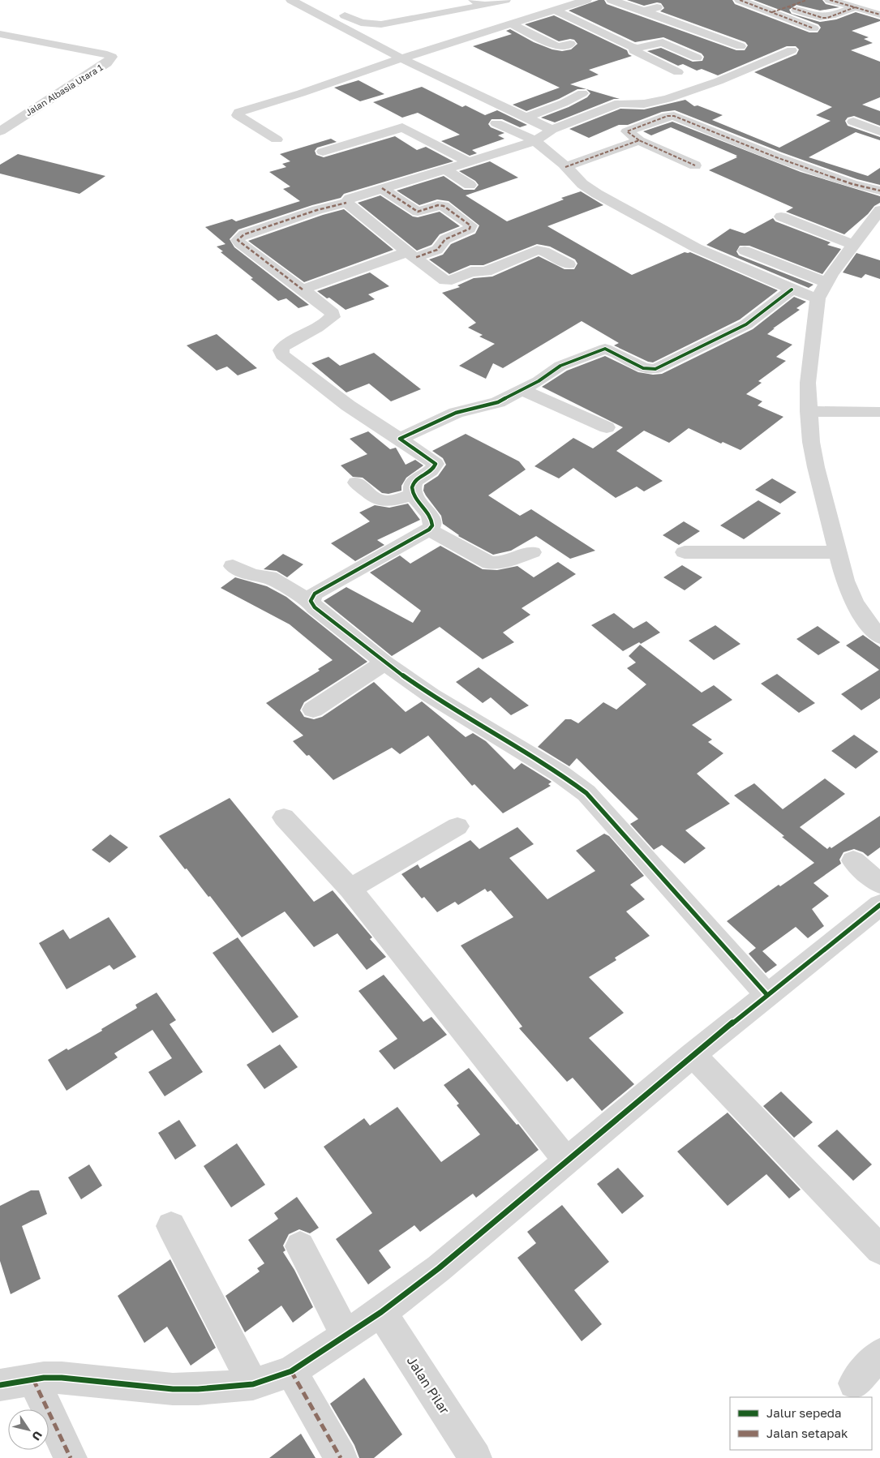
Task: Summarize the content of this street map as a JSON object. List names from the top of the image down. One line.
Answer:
{"streets":{"street":["Jalan Albasia Utara 1","Jalan Pilar"]},"legend":["Jalur sepeda","Jalan setapak"],"north":"bottom right"}
